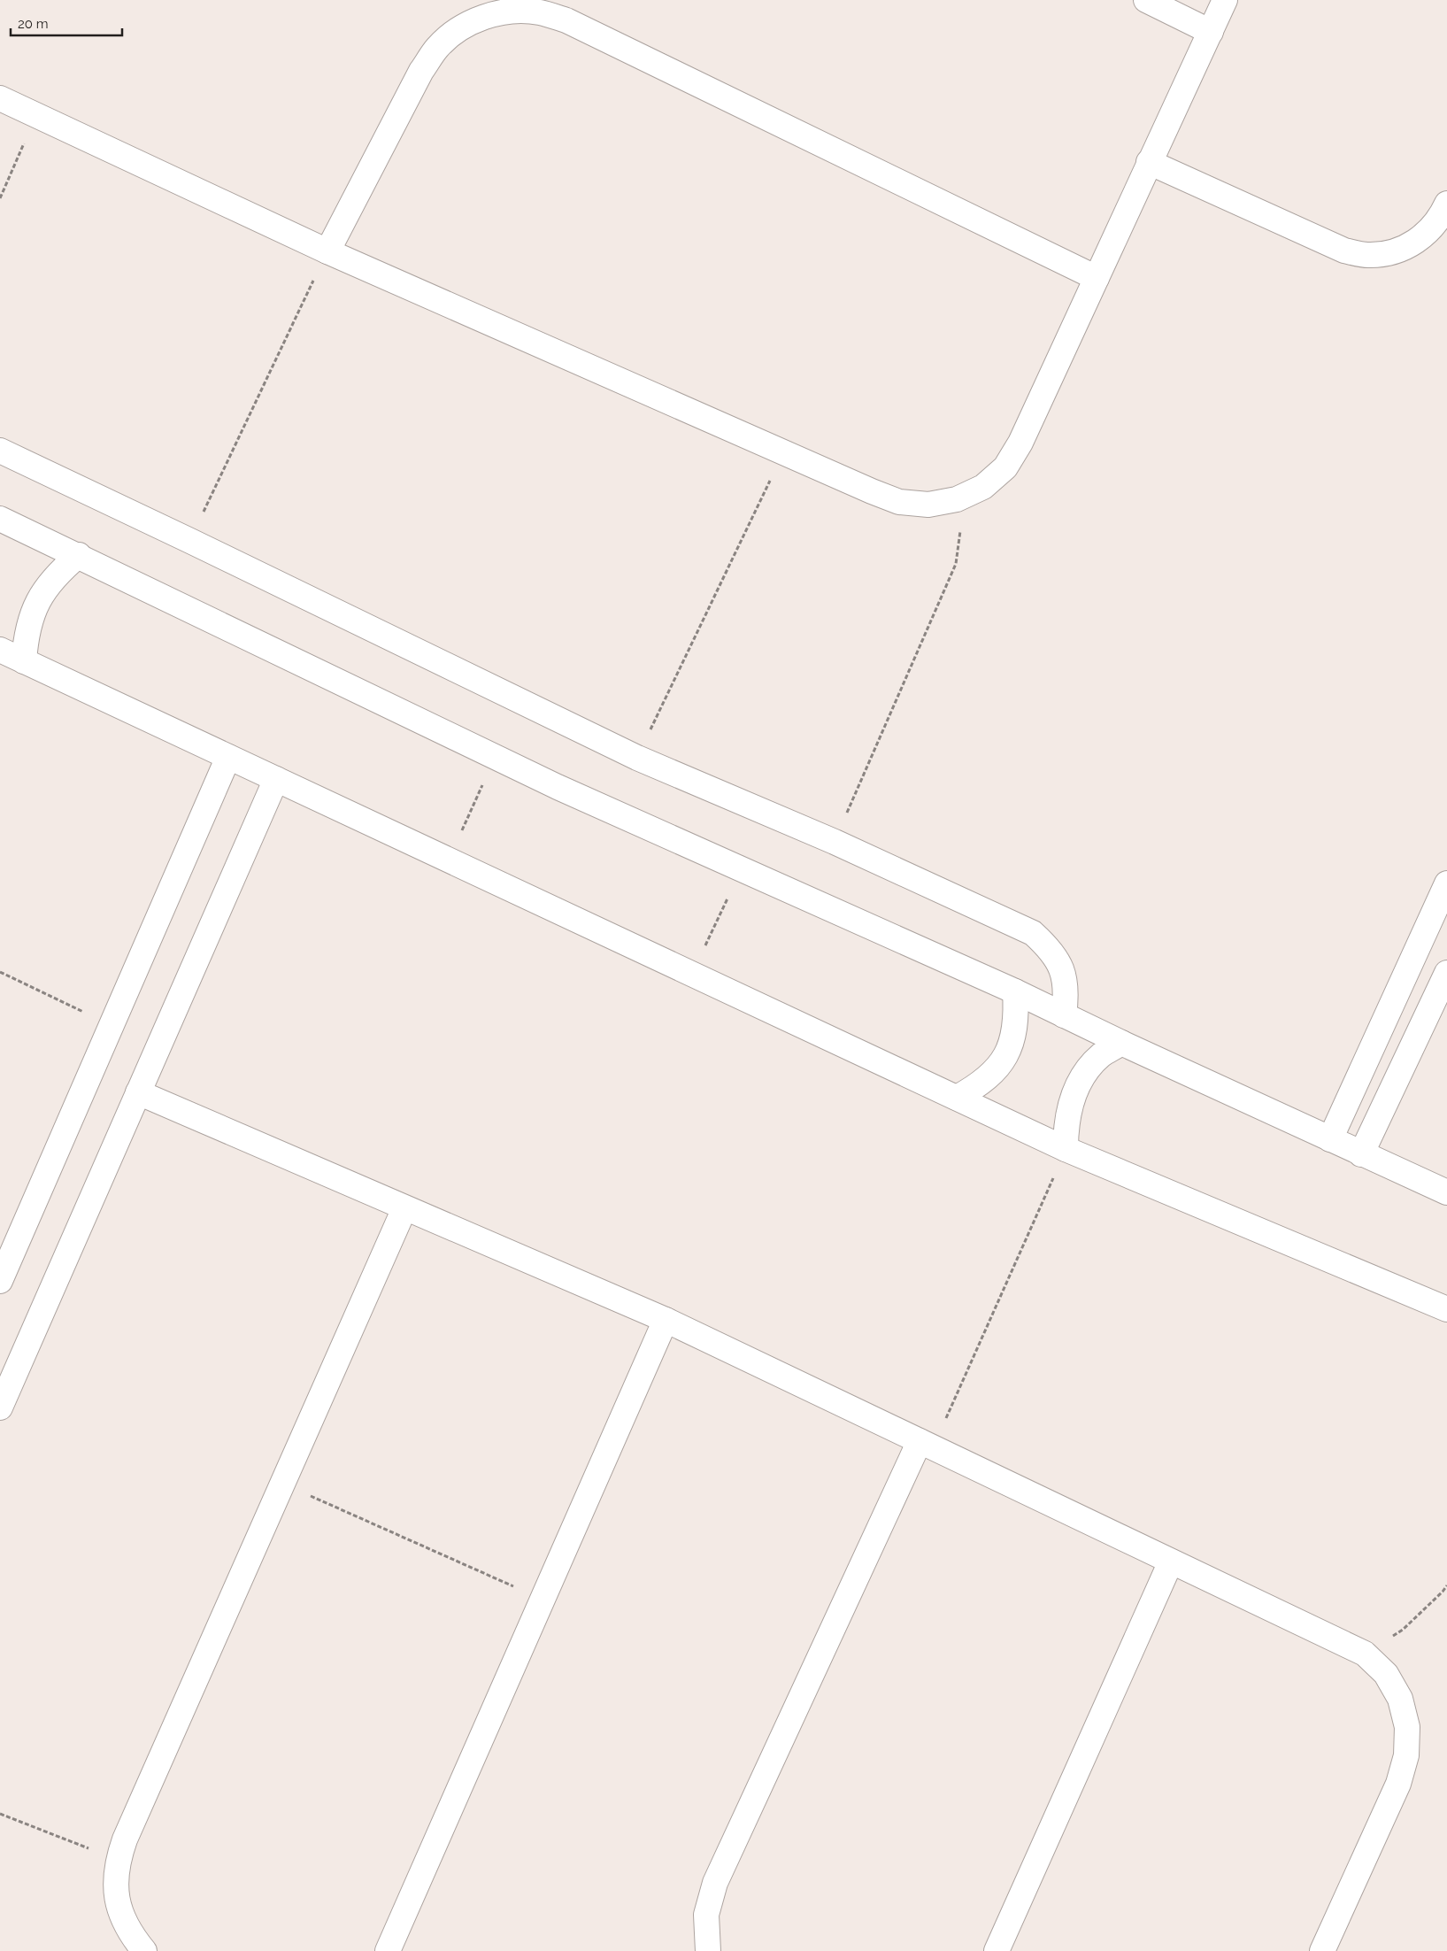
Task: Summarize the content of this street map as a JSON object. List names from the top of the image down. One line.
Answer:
{"scale_bar":"20 m"}
